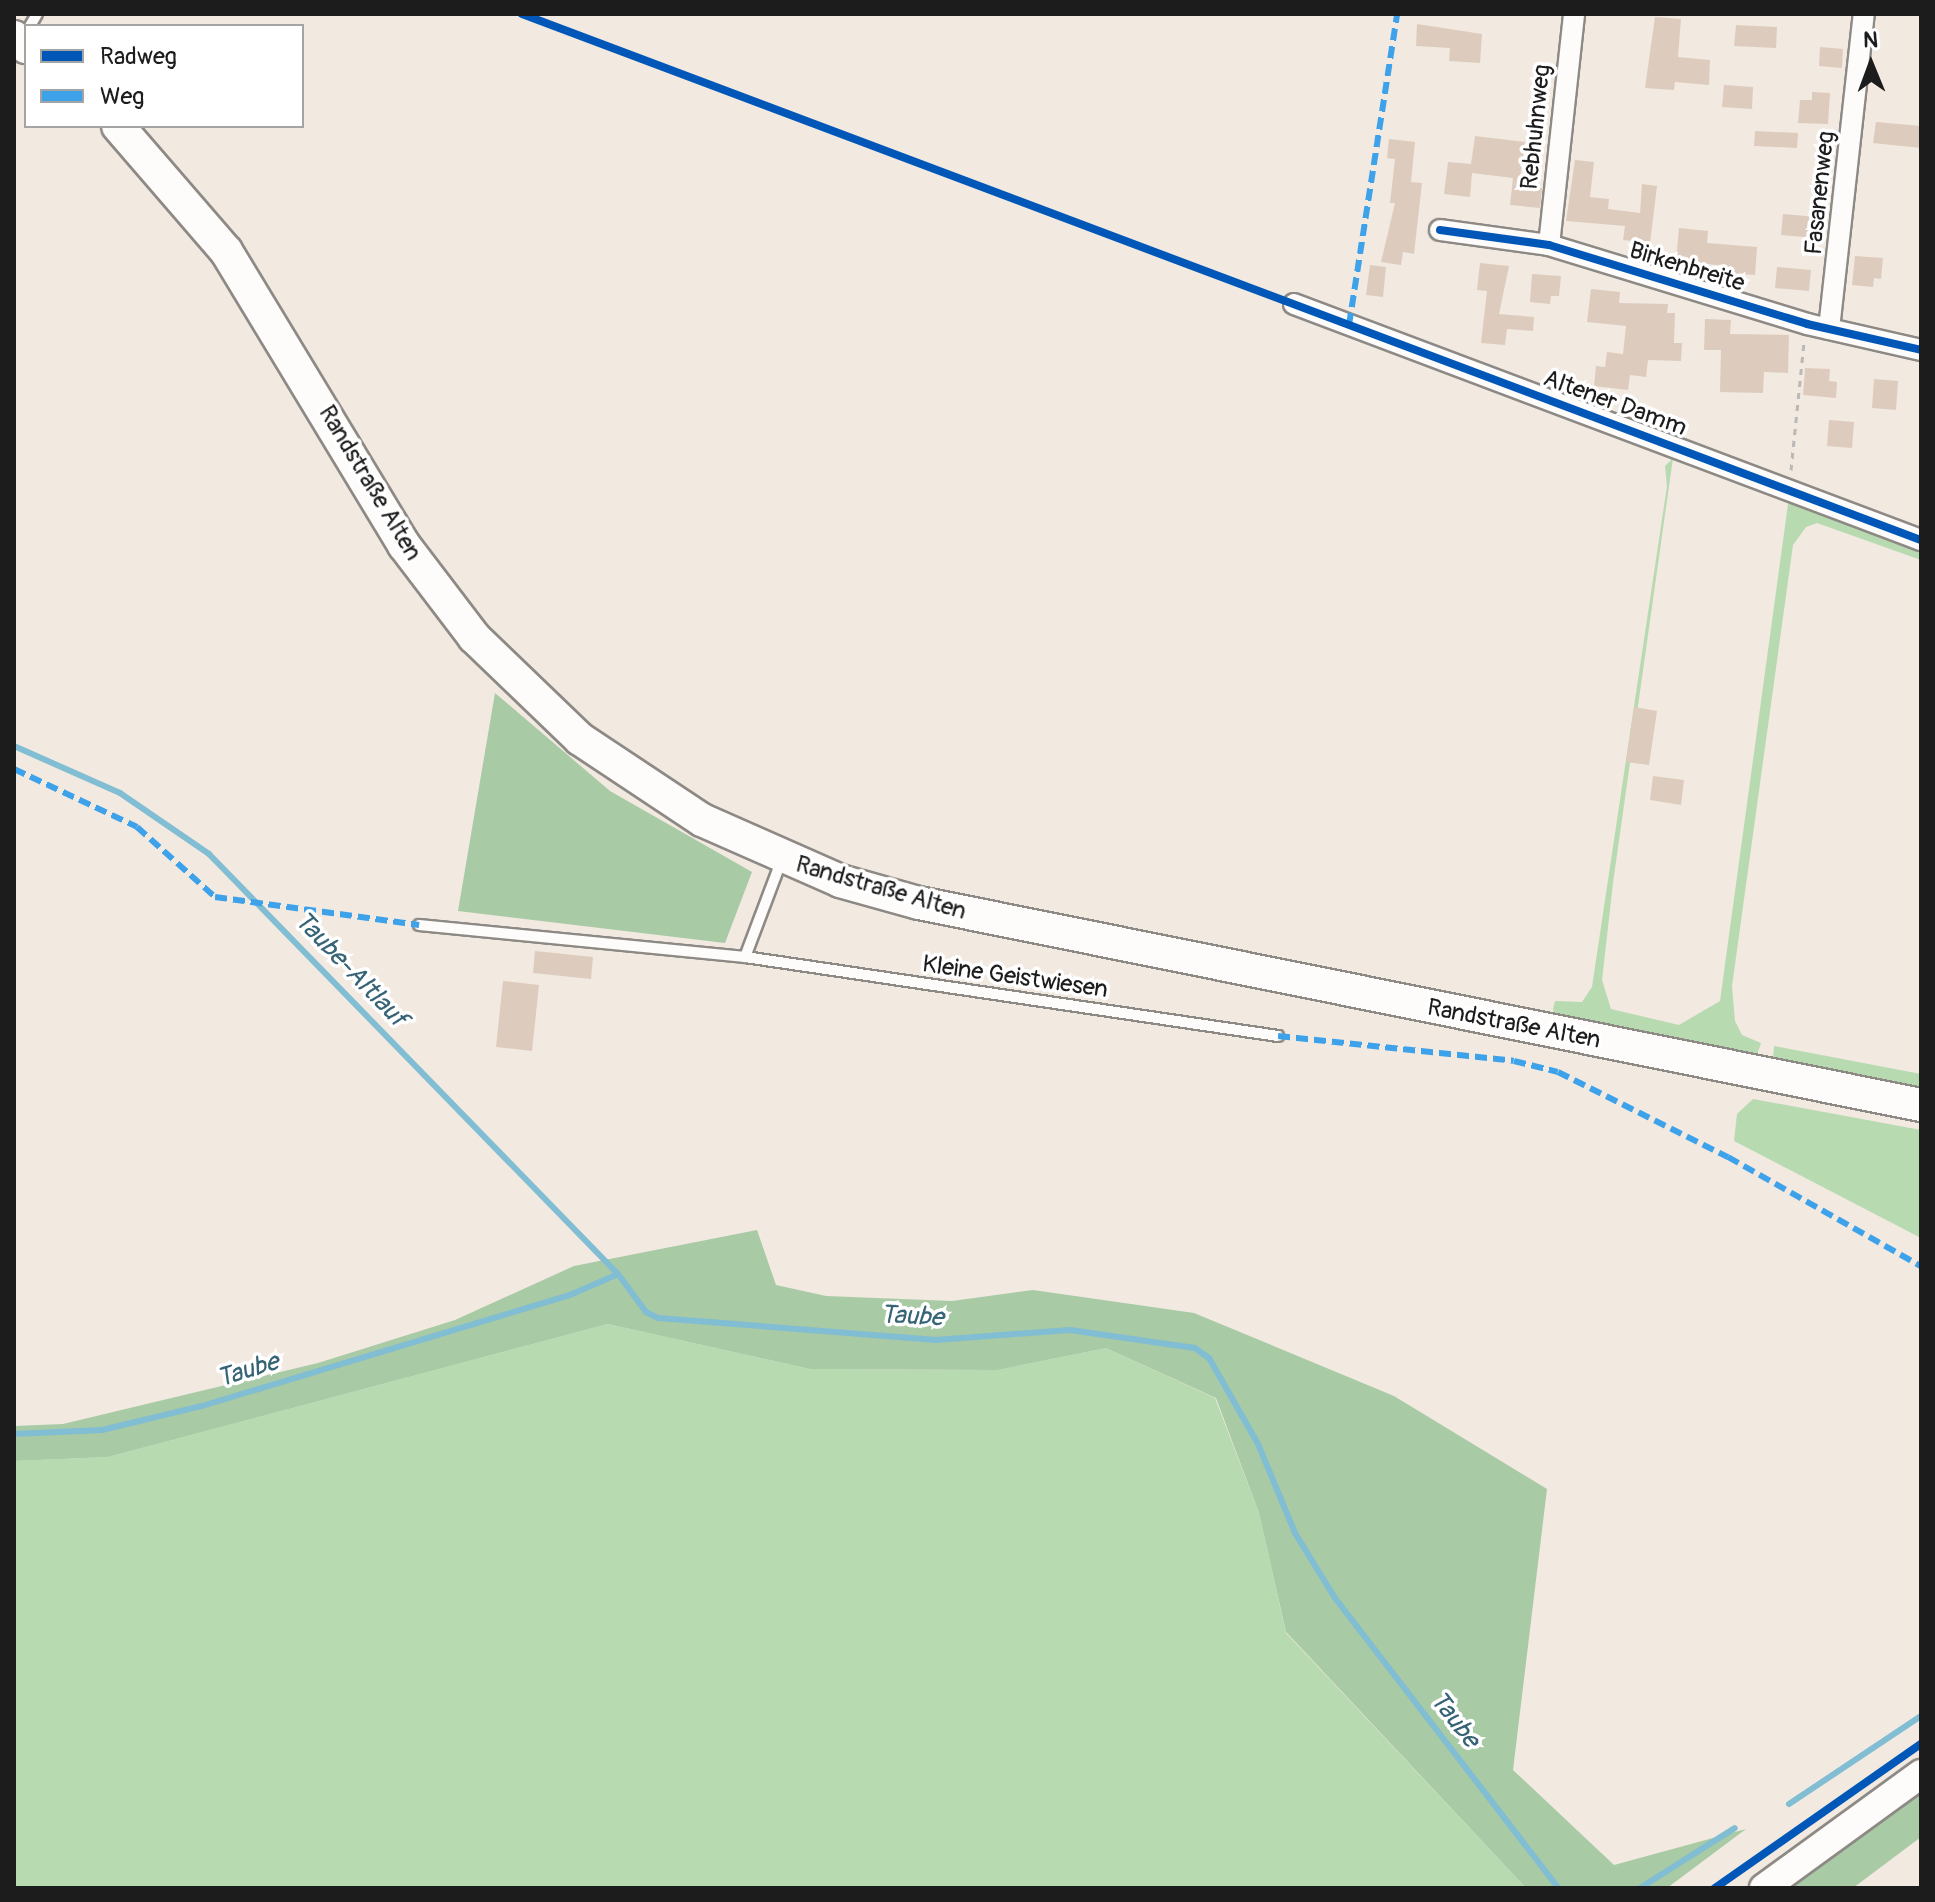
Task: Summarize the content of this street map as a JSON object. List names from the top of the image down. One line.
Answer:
{"streets":{"main road":["Randstraße Alten"],"street":["Rebhuhnweg","Fasanenweg","Birkenbreite","Altener Damm"],"lane":["Kleine Geistwiesen"]},"crossings":[["Rebhuhnweg","Birkenbreite"],["Fasanenweg","Birkenbreite"]],"water":["Taube-Altlauf","Taube"],"legend":["Radweg","Weg"],"north":"top"}
